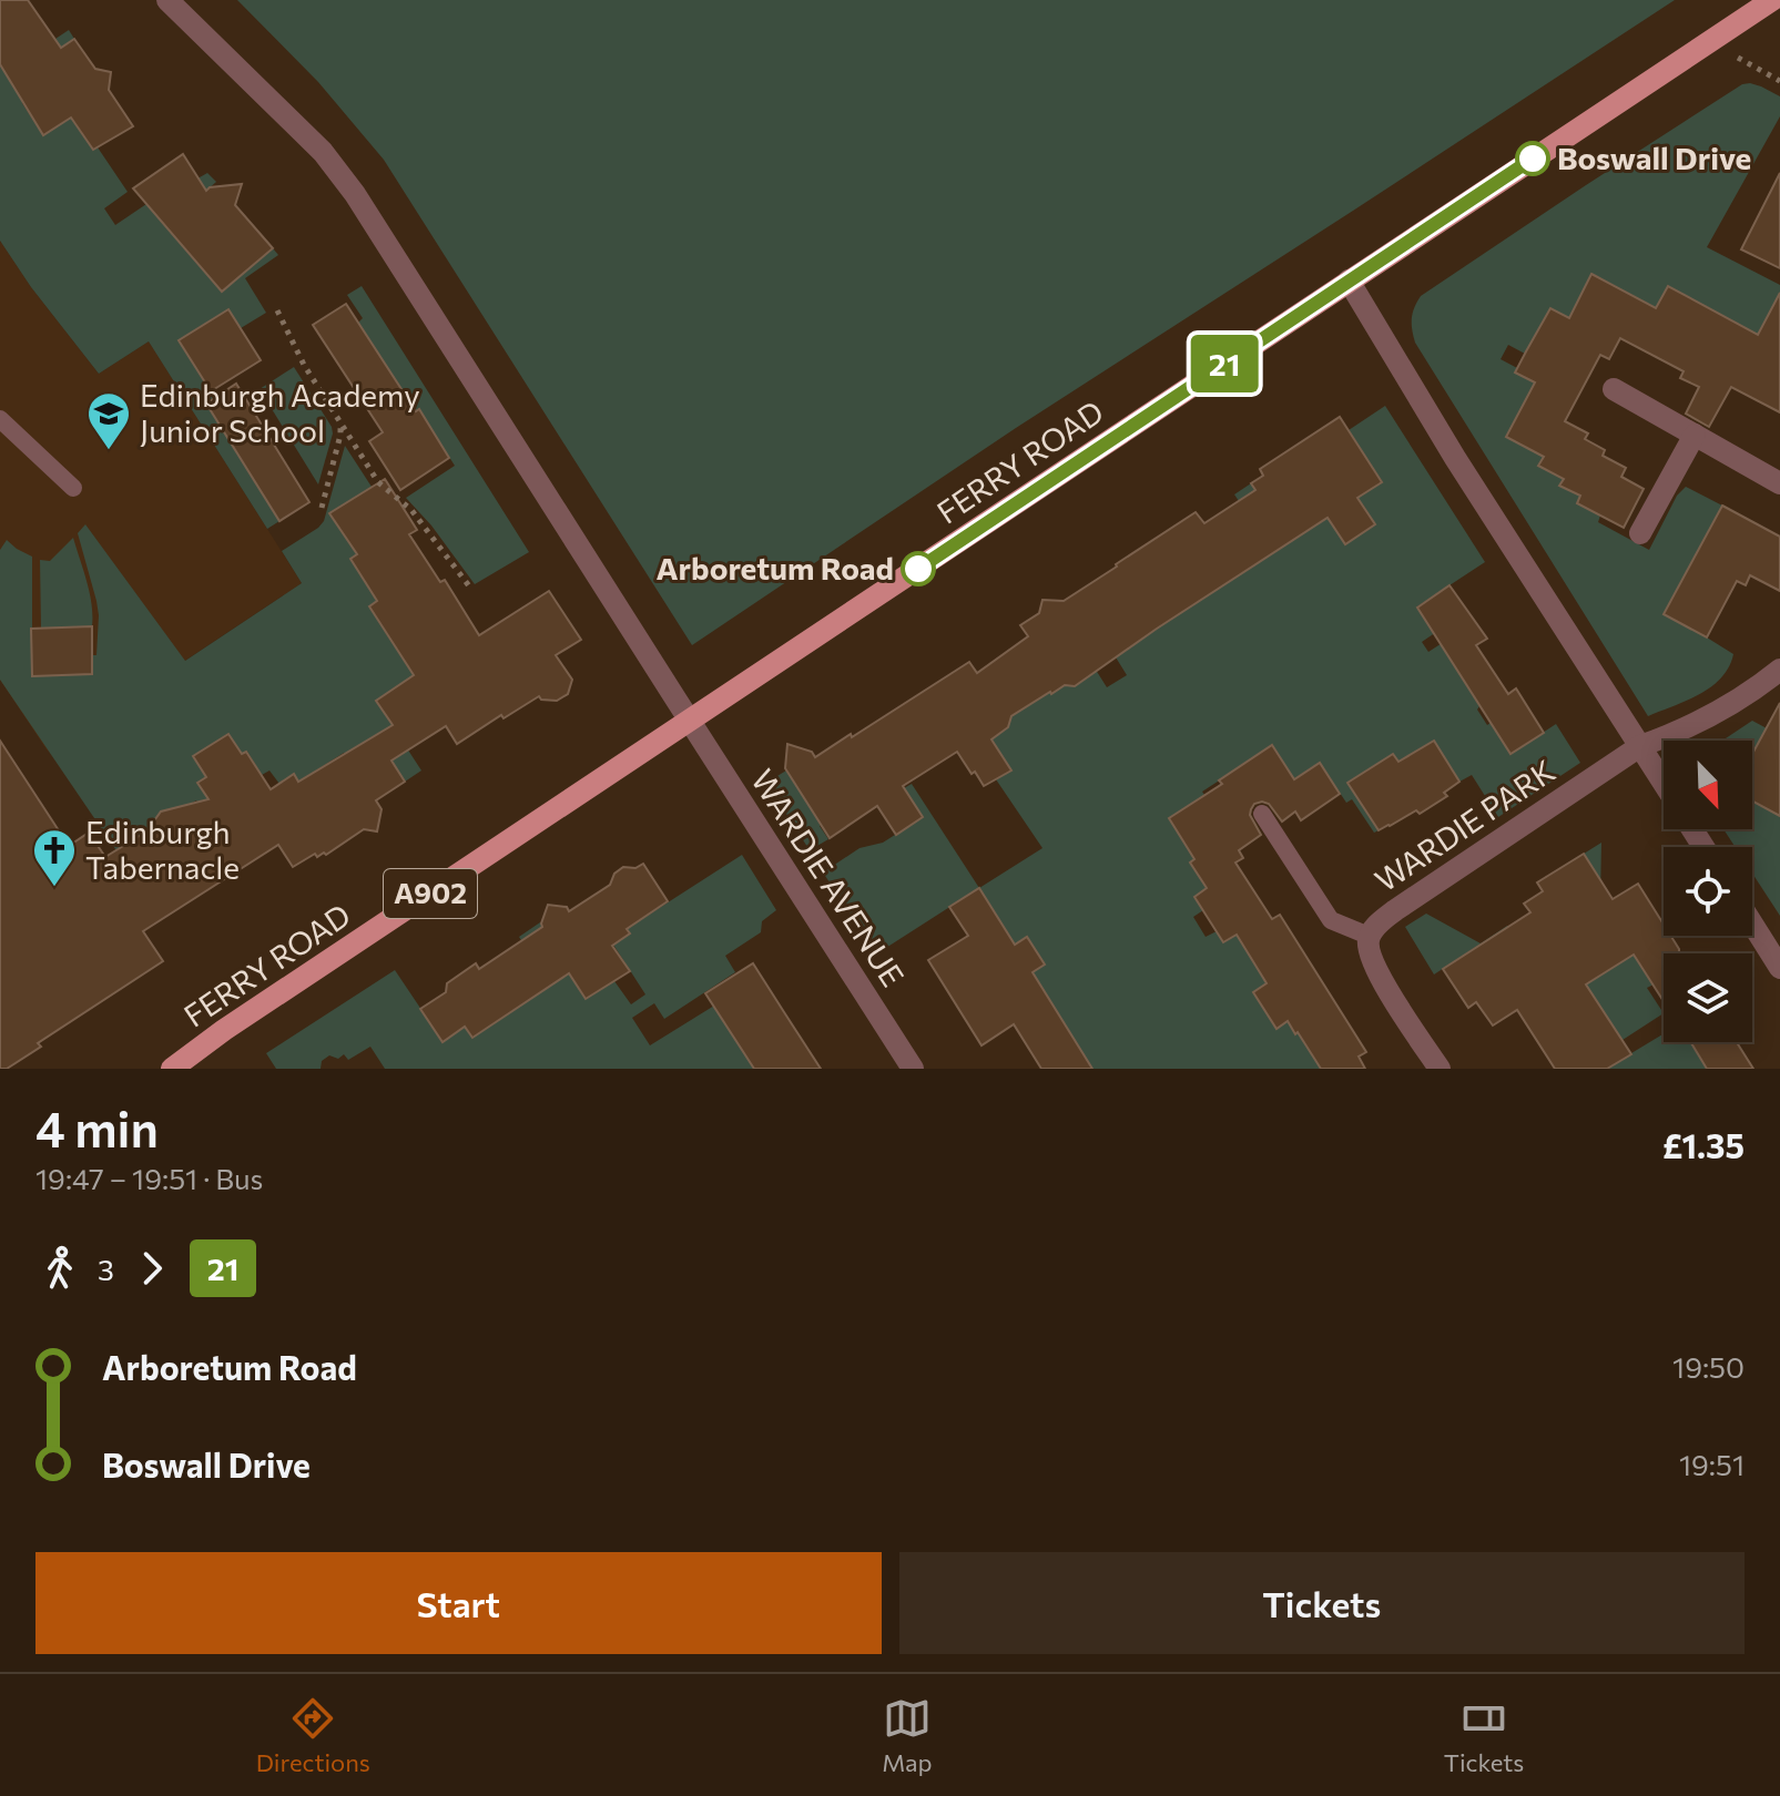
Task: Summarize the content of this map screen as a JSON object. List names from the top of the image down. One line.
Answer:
{"streets":{"main road":["FERRY ROAD","A902"],"street":["WARDIE PARK","WARDIE AVENUE"]},"crossings":[["FERRY ROAD","WARDIE AVENUE"]],"places":{"other":["Boswall Drive","Arboretum Road"],"school or university":["Edinburgh Academy Junior School"],"church":["Edinburgh Tabernacle"]},"lines":["bus line 21"],"north":"bottom right","page":{"on_map":"21","heading":["4 min","19:47 – 19:51 · Bus","£1.35"],"legs":["3","21"],"list":[{"name":"Arboretum Road","value":"19:50"},{"name":"Boswall Drive","value":"19:51"}],"buttons":["Start","Tickets"],"tabs":["Directions","Map","Tickets"]}}
